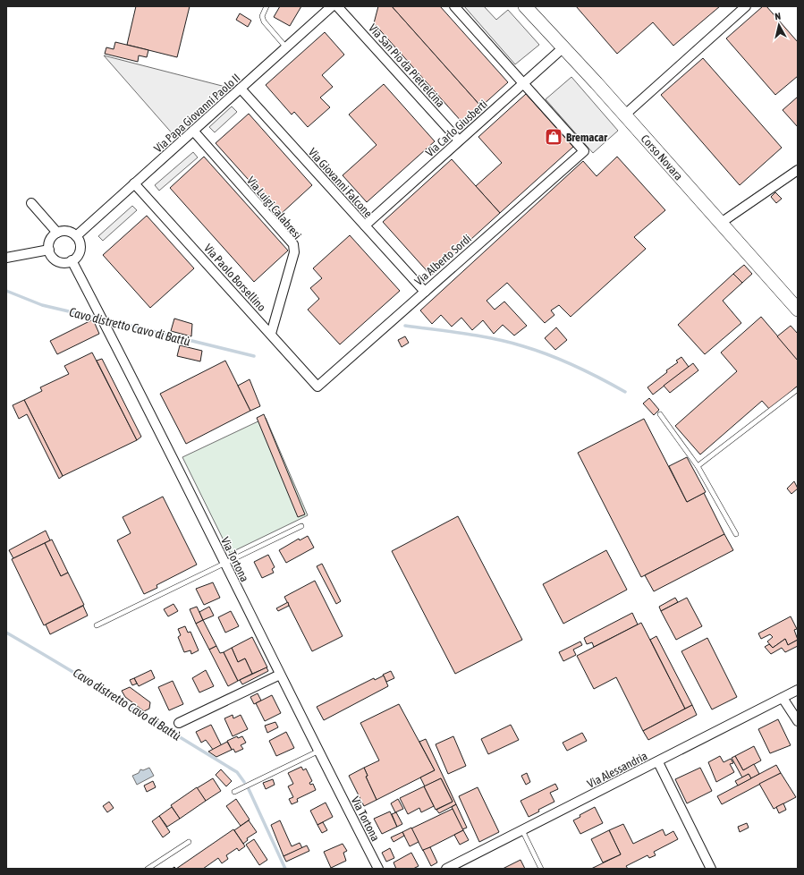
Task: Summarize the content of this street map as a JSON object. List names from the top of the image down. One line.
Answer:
{"streets":{"main road":["Corso Novara"],"street":["Via San Pio da Pietrelcina","Via Papa Giovanni Paolo II","Via Carlo Giusberti","Via Giovanni Falcone","Via Luigi Calabresi","Via Alberto Sordi","Via Paolo Borsellino","Via Tortona","Via Alessandria"]},"crossings":[["Via San Pio da Pietrelcina","Via Carlo Giusberti"],["Via Papa Giovanni Paolo II","Via Giovanni Falcone"],["Via Papa Giovanni Paolo II","Via Luigi Calabresi"],["Via Papa Giovanni Paolo II","Via Paolo Borsellino"],["Via Papa Giovanni Paolo II","Via Tortona"],["Via Carlo Giusberti","Corso Novara"],["Via Carlo Giusberti","Via Giovanni Falcone"],["Via Carlo Giusberti","Via Alberto Sordi"],["Via Giovanni Falcone","Via Alberto Sordi"],["Via Luigi Calabresi","Via Paolo Borsellino"],["Via Alberto Sordi","Via Paolo Borsellino"]],"water":["Cavo distretto Cavo di Battù"],"places":{"shop":["Bremacar"]},"north":"top"}
